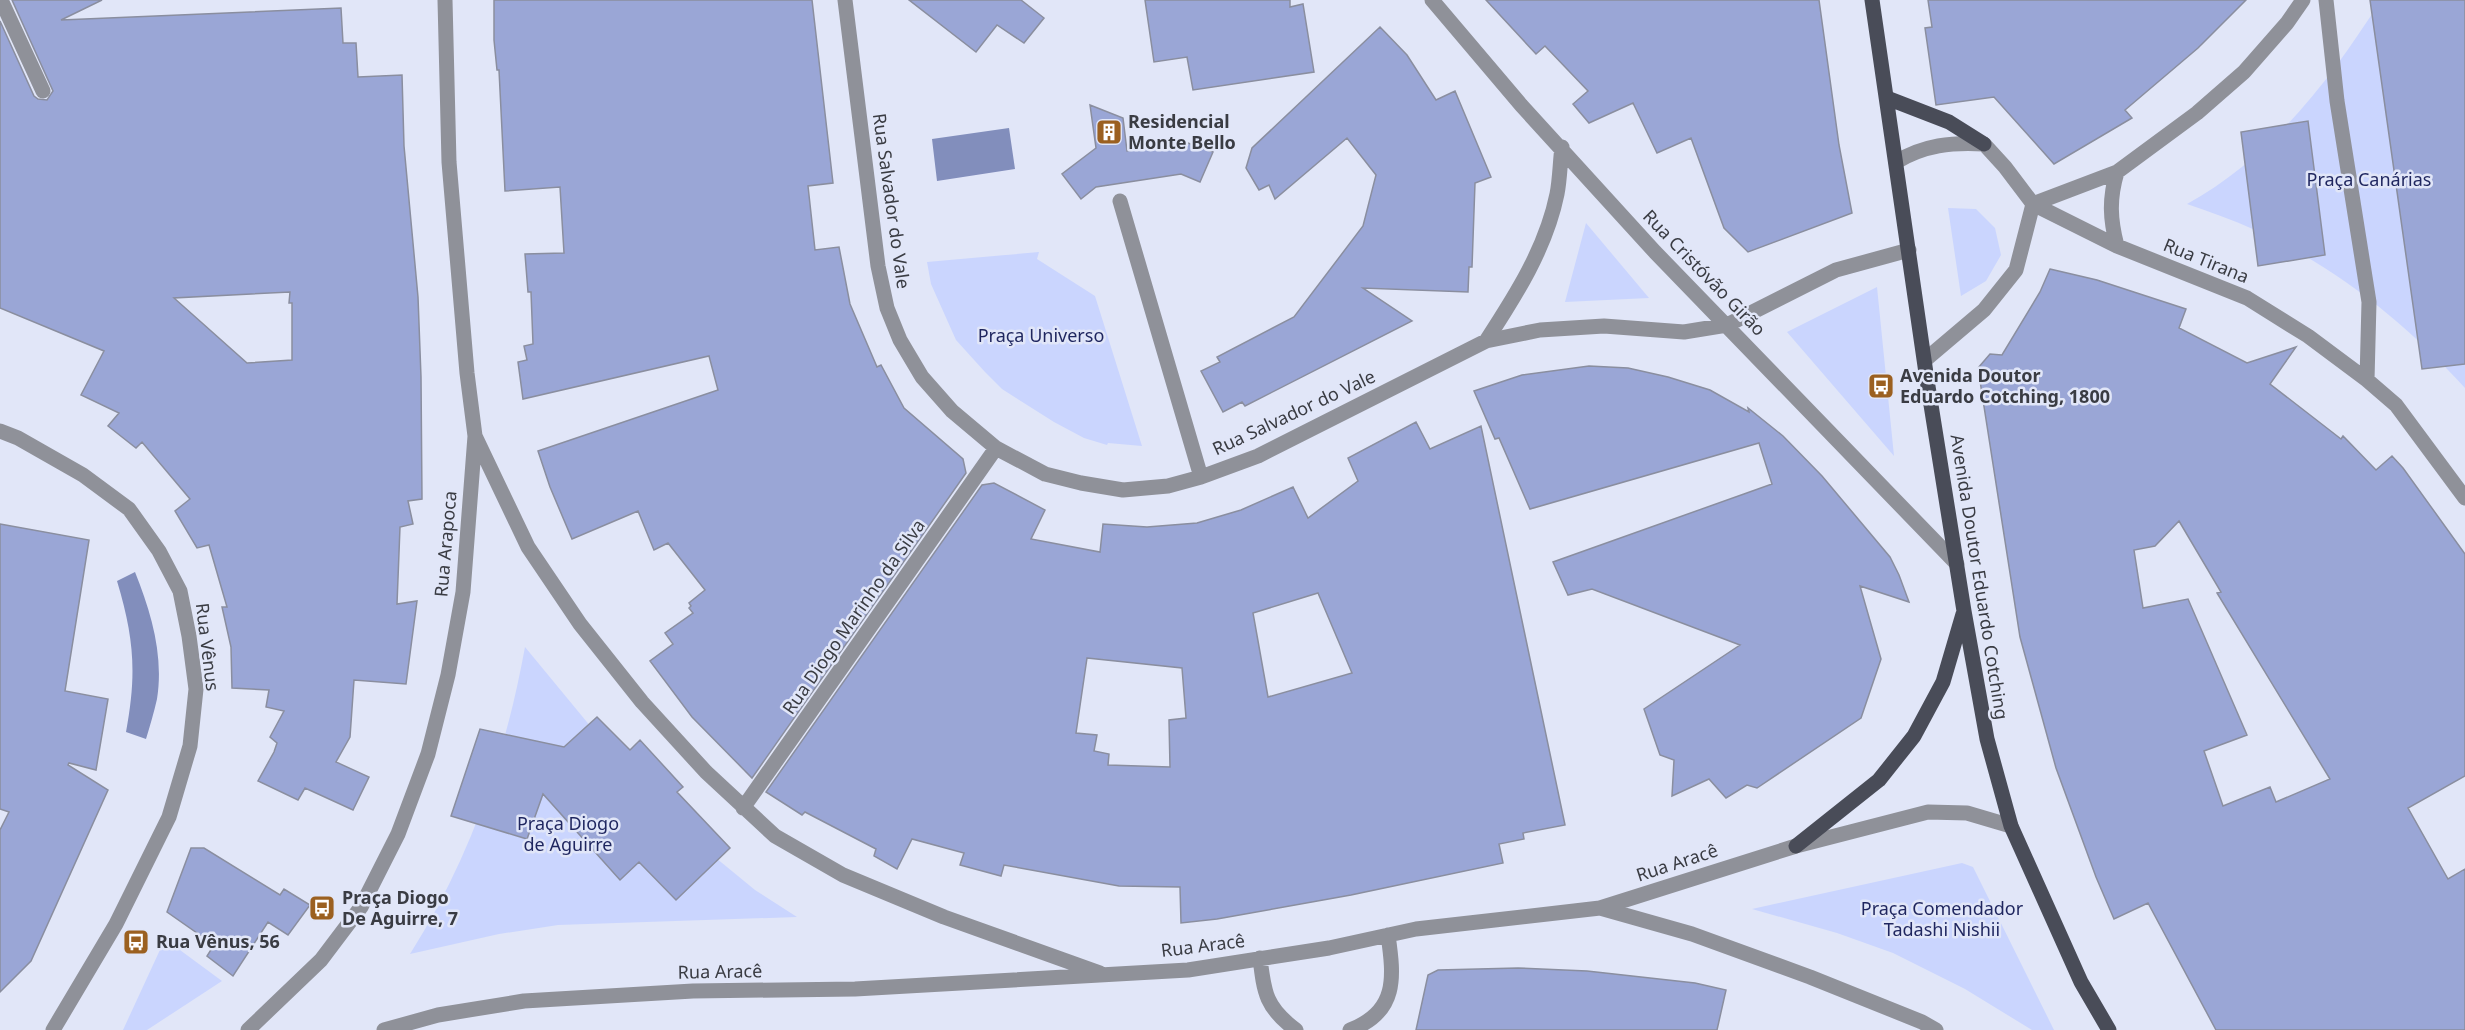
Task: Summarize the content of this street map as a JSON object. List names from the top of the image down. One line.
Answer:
{"streets":{"main road":["Avenida Doutor Eduardo Cotching"],"street":["Rua Salvador do Vale","Rua Tirana","Rua Cristóvão Girão","Rua Arapoca","Rua Diogo Marinho da Silva","Rua Vênus","Rua Aracê"]},"crossings":[["Rua Salvador do Vale","Rua Cristóvão Girão"],["Rua Salvador do Vale","Rua Diogo Marinho da Silva"],["Rua Cristóvão Girão","Avenida Doutor Eduardo Cotching"],["Avenida Doutor Eduardo Cotching","Rua Aracê"]],"parks":["Praça Canárias","Praça Universo","Praça Diogo de Aguirre","Praça Comendador Tadashi Nishii"],"places":{"building":["Residencial Monte Bello"],"bus stop":["Avenida Doutor Eduardo Cotching, 1800","Praça Diogo De Aguirre, 7","Rua Vênus, 56"]}}
